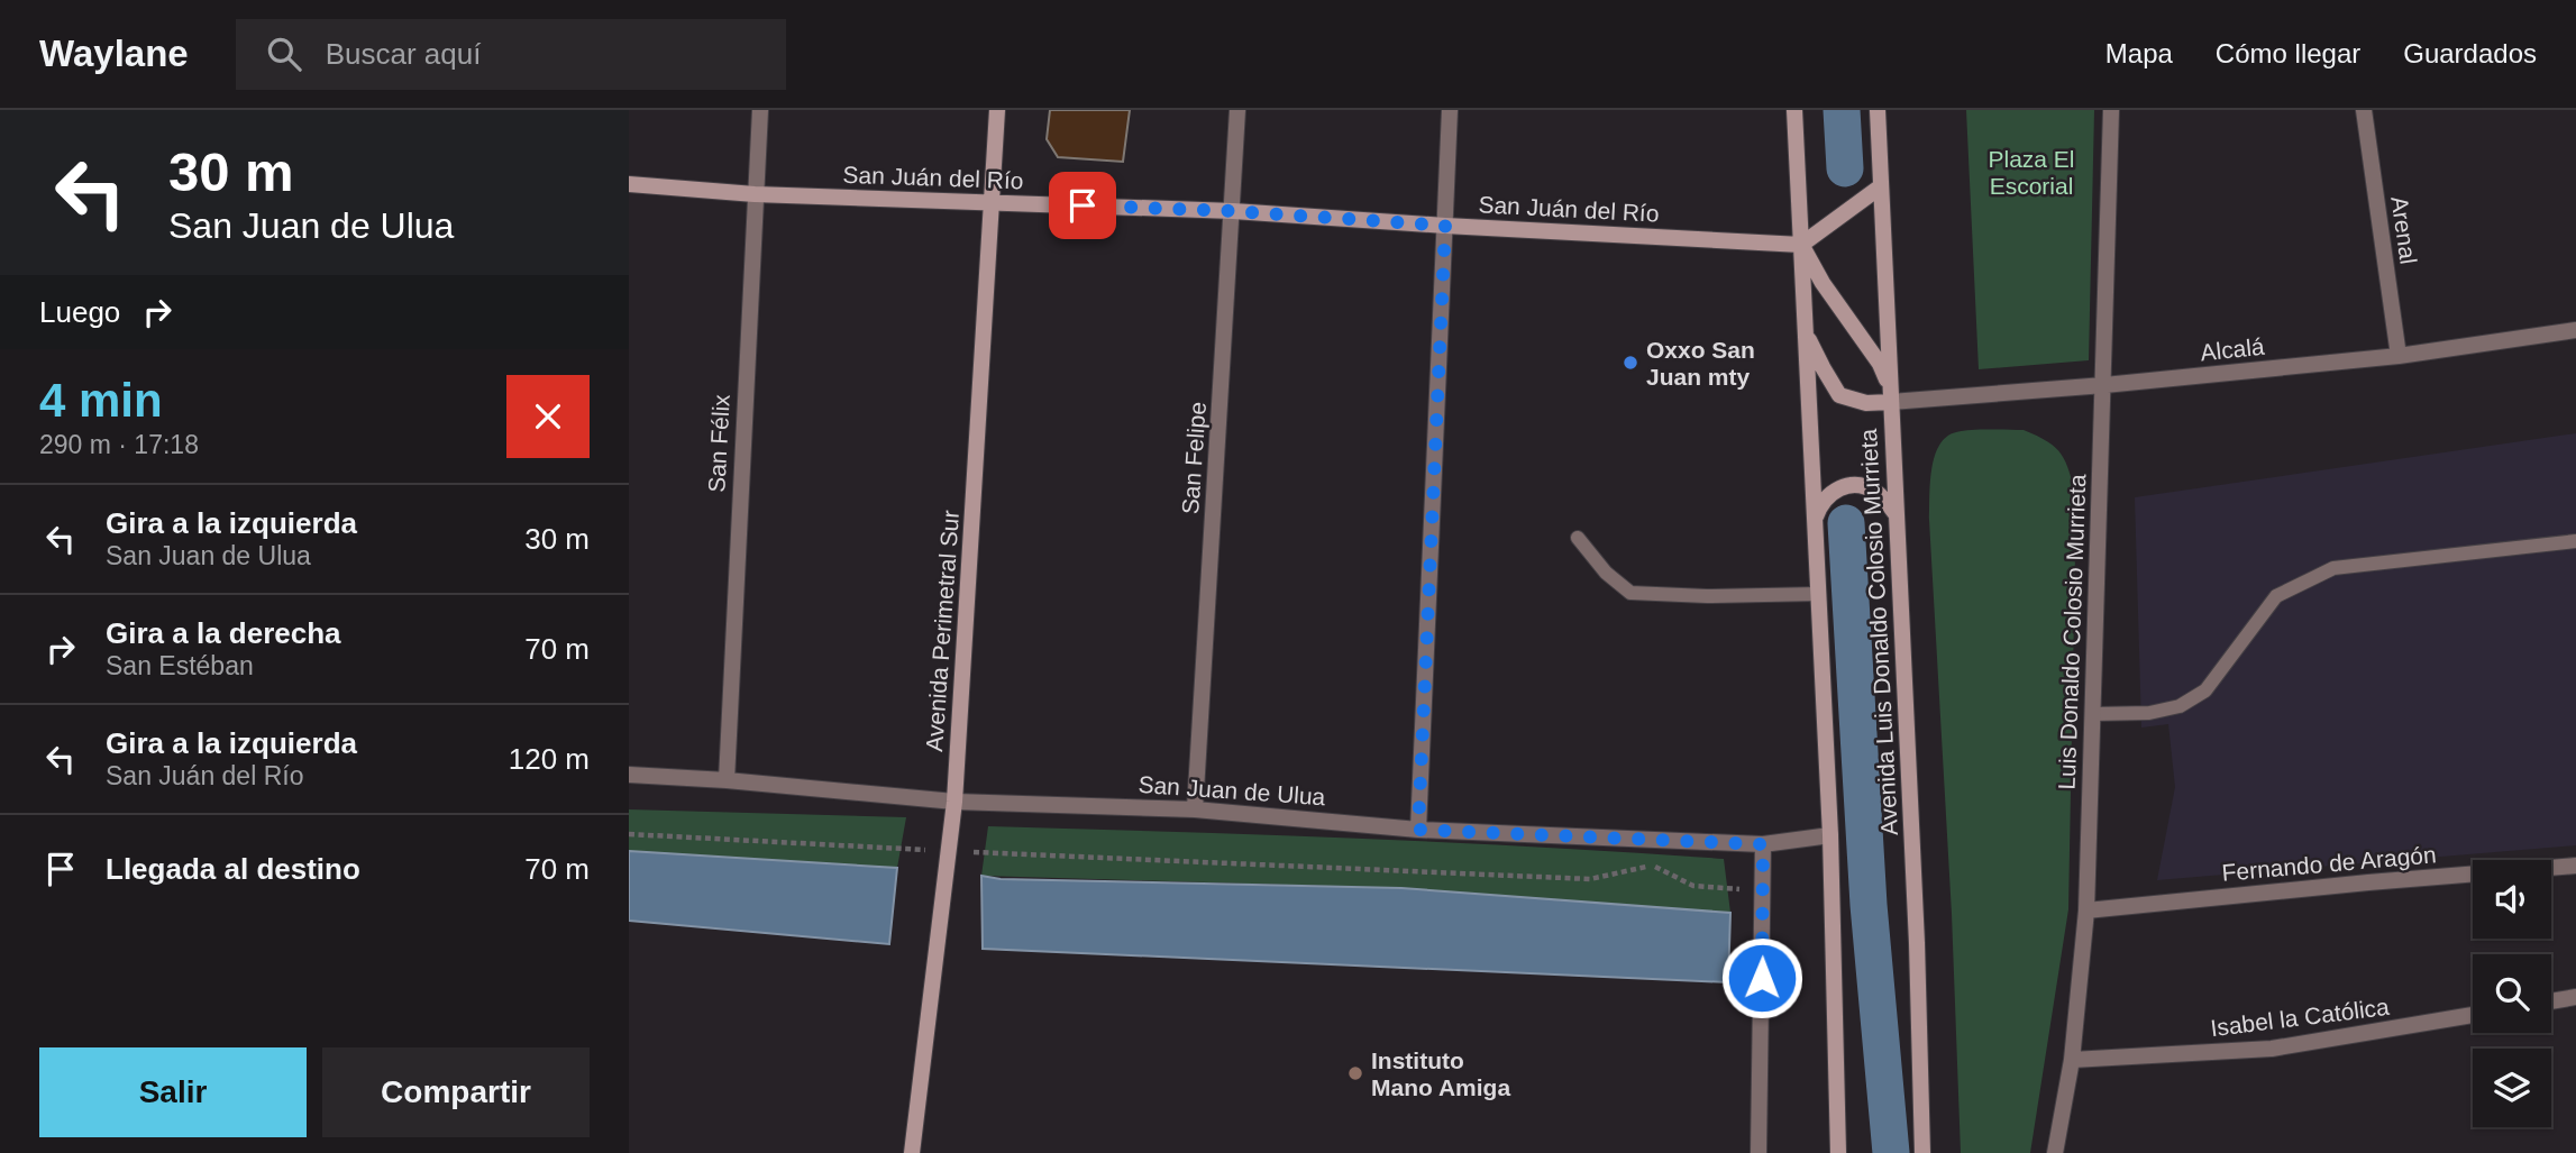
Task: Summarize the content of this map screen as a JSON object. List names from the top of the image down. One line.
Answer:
{"streets":{"main road":["San Juán del Río","Avenida Perimetral Sur","Avenida Luis Donaldo Colosio Murrieta"],"street":["Arenal","Alcalá","San Félix","San Felipe","Luis Donaldo Colosio Murrieta","San Juan de Ulua","Fernando de Aragón","Isabel la Católica"]},"crossings":[["San Juán del Río","San Félix"],["San Juán del Río","San Felipe"],["San Juán del Río","Avenida Perimetral Sur"],["Arenal","Alcalá"],["Alcalá","Avenida Luis Donaldo Colosio Murrieta"],["Alcalá","Luis Donaldo Colosio Murrieta"],["San Félix","San Juan de Ulua"],["San Felipe","San Juan de Ulua"],["Avenida Perimetral Sur","San Juan de Ulua"],["Luis Donaldo Colosio Murrieta","Fernando de Aragón"],["Luis Donaldo Colosio Murrieta","Isabel la Católica"]],"parks":["Plaza El Escorial"],"places":["Oxxo San Juan mty","Instituto Mano Amiga"],"page":{"header":"Waylane","search":"Buscar aquí","nav":["Mapa","Cómo llegar","Guardados"],"turn":["30 m","San Juan de Ulua"],"then":"Luego","heading":["4 min","290 m · 17:18"],"list":[{"name":"Gira a la izquierda","note":"San Juan de Ulua","value":"30 m"},{"name":"Gira a la derecha","note":"San Estéban","value":"70 m"},{"name":"Gira a la izquierda","note":"San Juán del Río","value":"120 m"},{"name":"Llegada al destino","value":"70 m"}],"buttons":["Salir","Compartir"]}}
